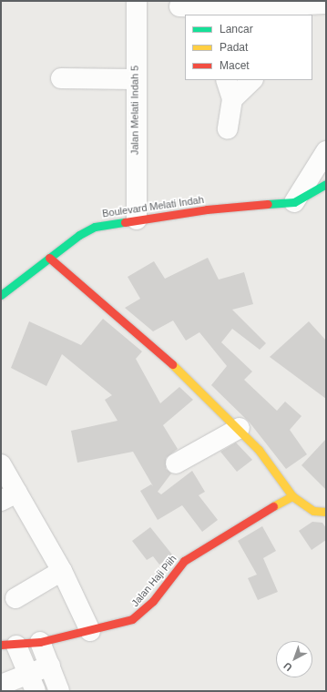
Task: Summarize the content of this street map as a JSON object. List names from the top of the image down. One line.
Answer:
{"streets":{"street":["Jalan Melati Indah 5","Boulevard Melati Indah","Jalan Haji Piih"]},"crossings":[["Jalan Melati Indah 5","Boulevard Melati Indah"]],"legend":["Lancar","Padat","Macet"],"north":"bottom left"}
